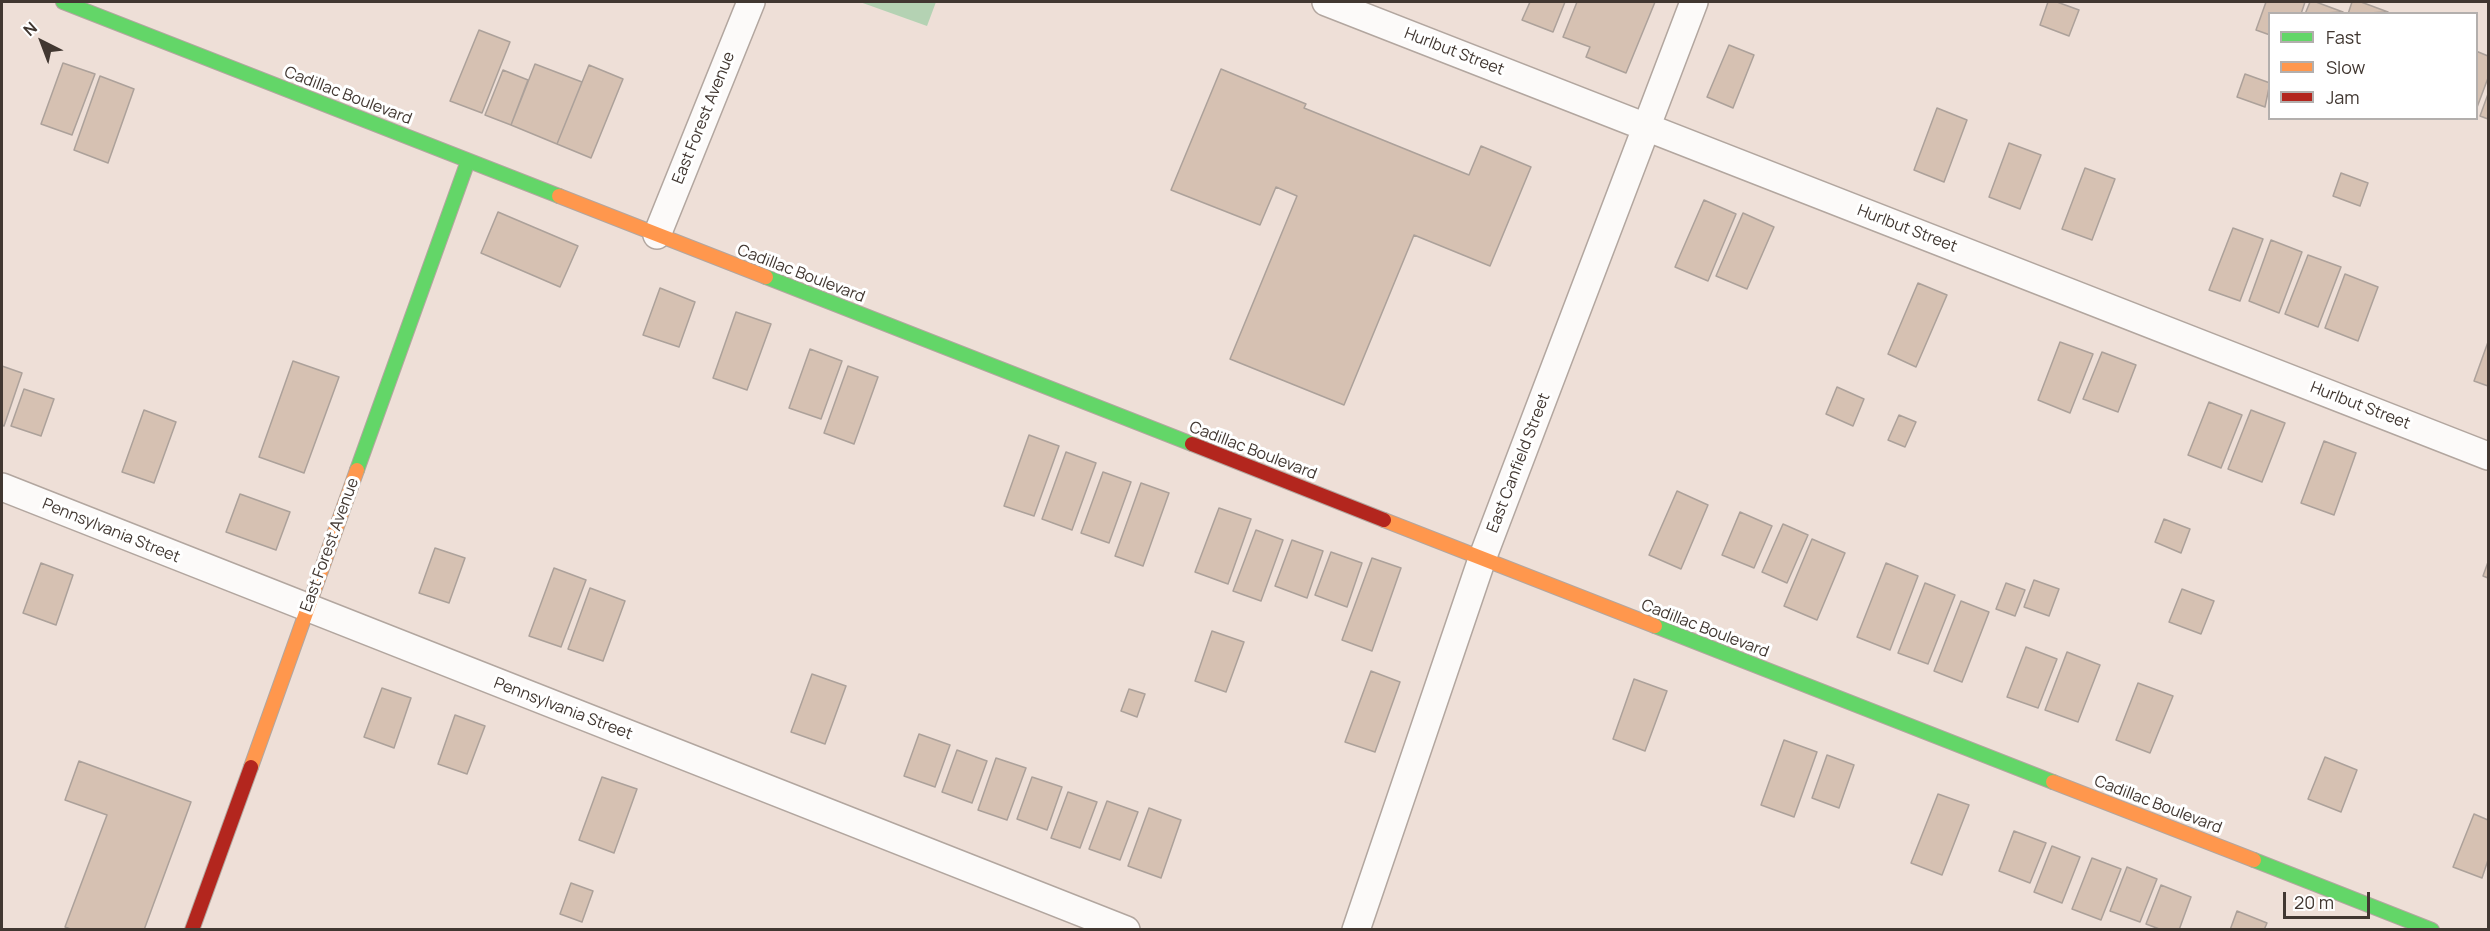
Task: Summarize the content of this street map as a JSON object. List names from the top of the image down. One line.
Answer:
{"streets":{"street":["Hurlbut Street","Cadillac Boulevard","East Forest Avenue","East Canfield Street","Pennsylvania Street"]},"crossings":[["Hurlbut Street","East Canfield Street"],["Cadillac Boulevard","East Forest Avenue"],["Cadillac Boulevard","East Canfield Street"],["East Forest Avenue","Pennsylvania Street"]],"legend":["Fast","Slow","Jam"],"scale_bar":"20 m","north":"top left"}
